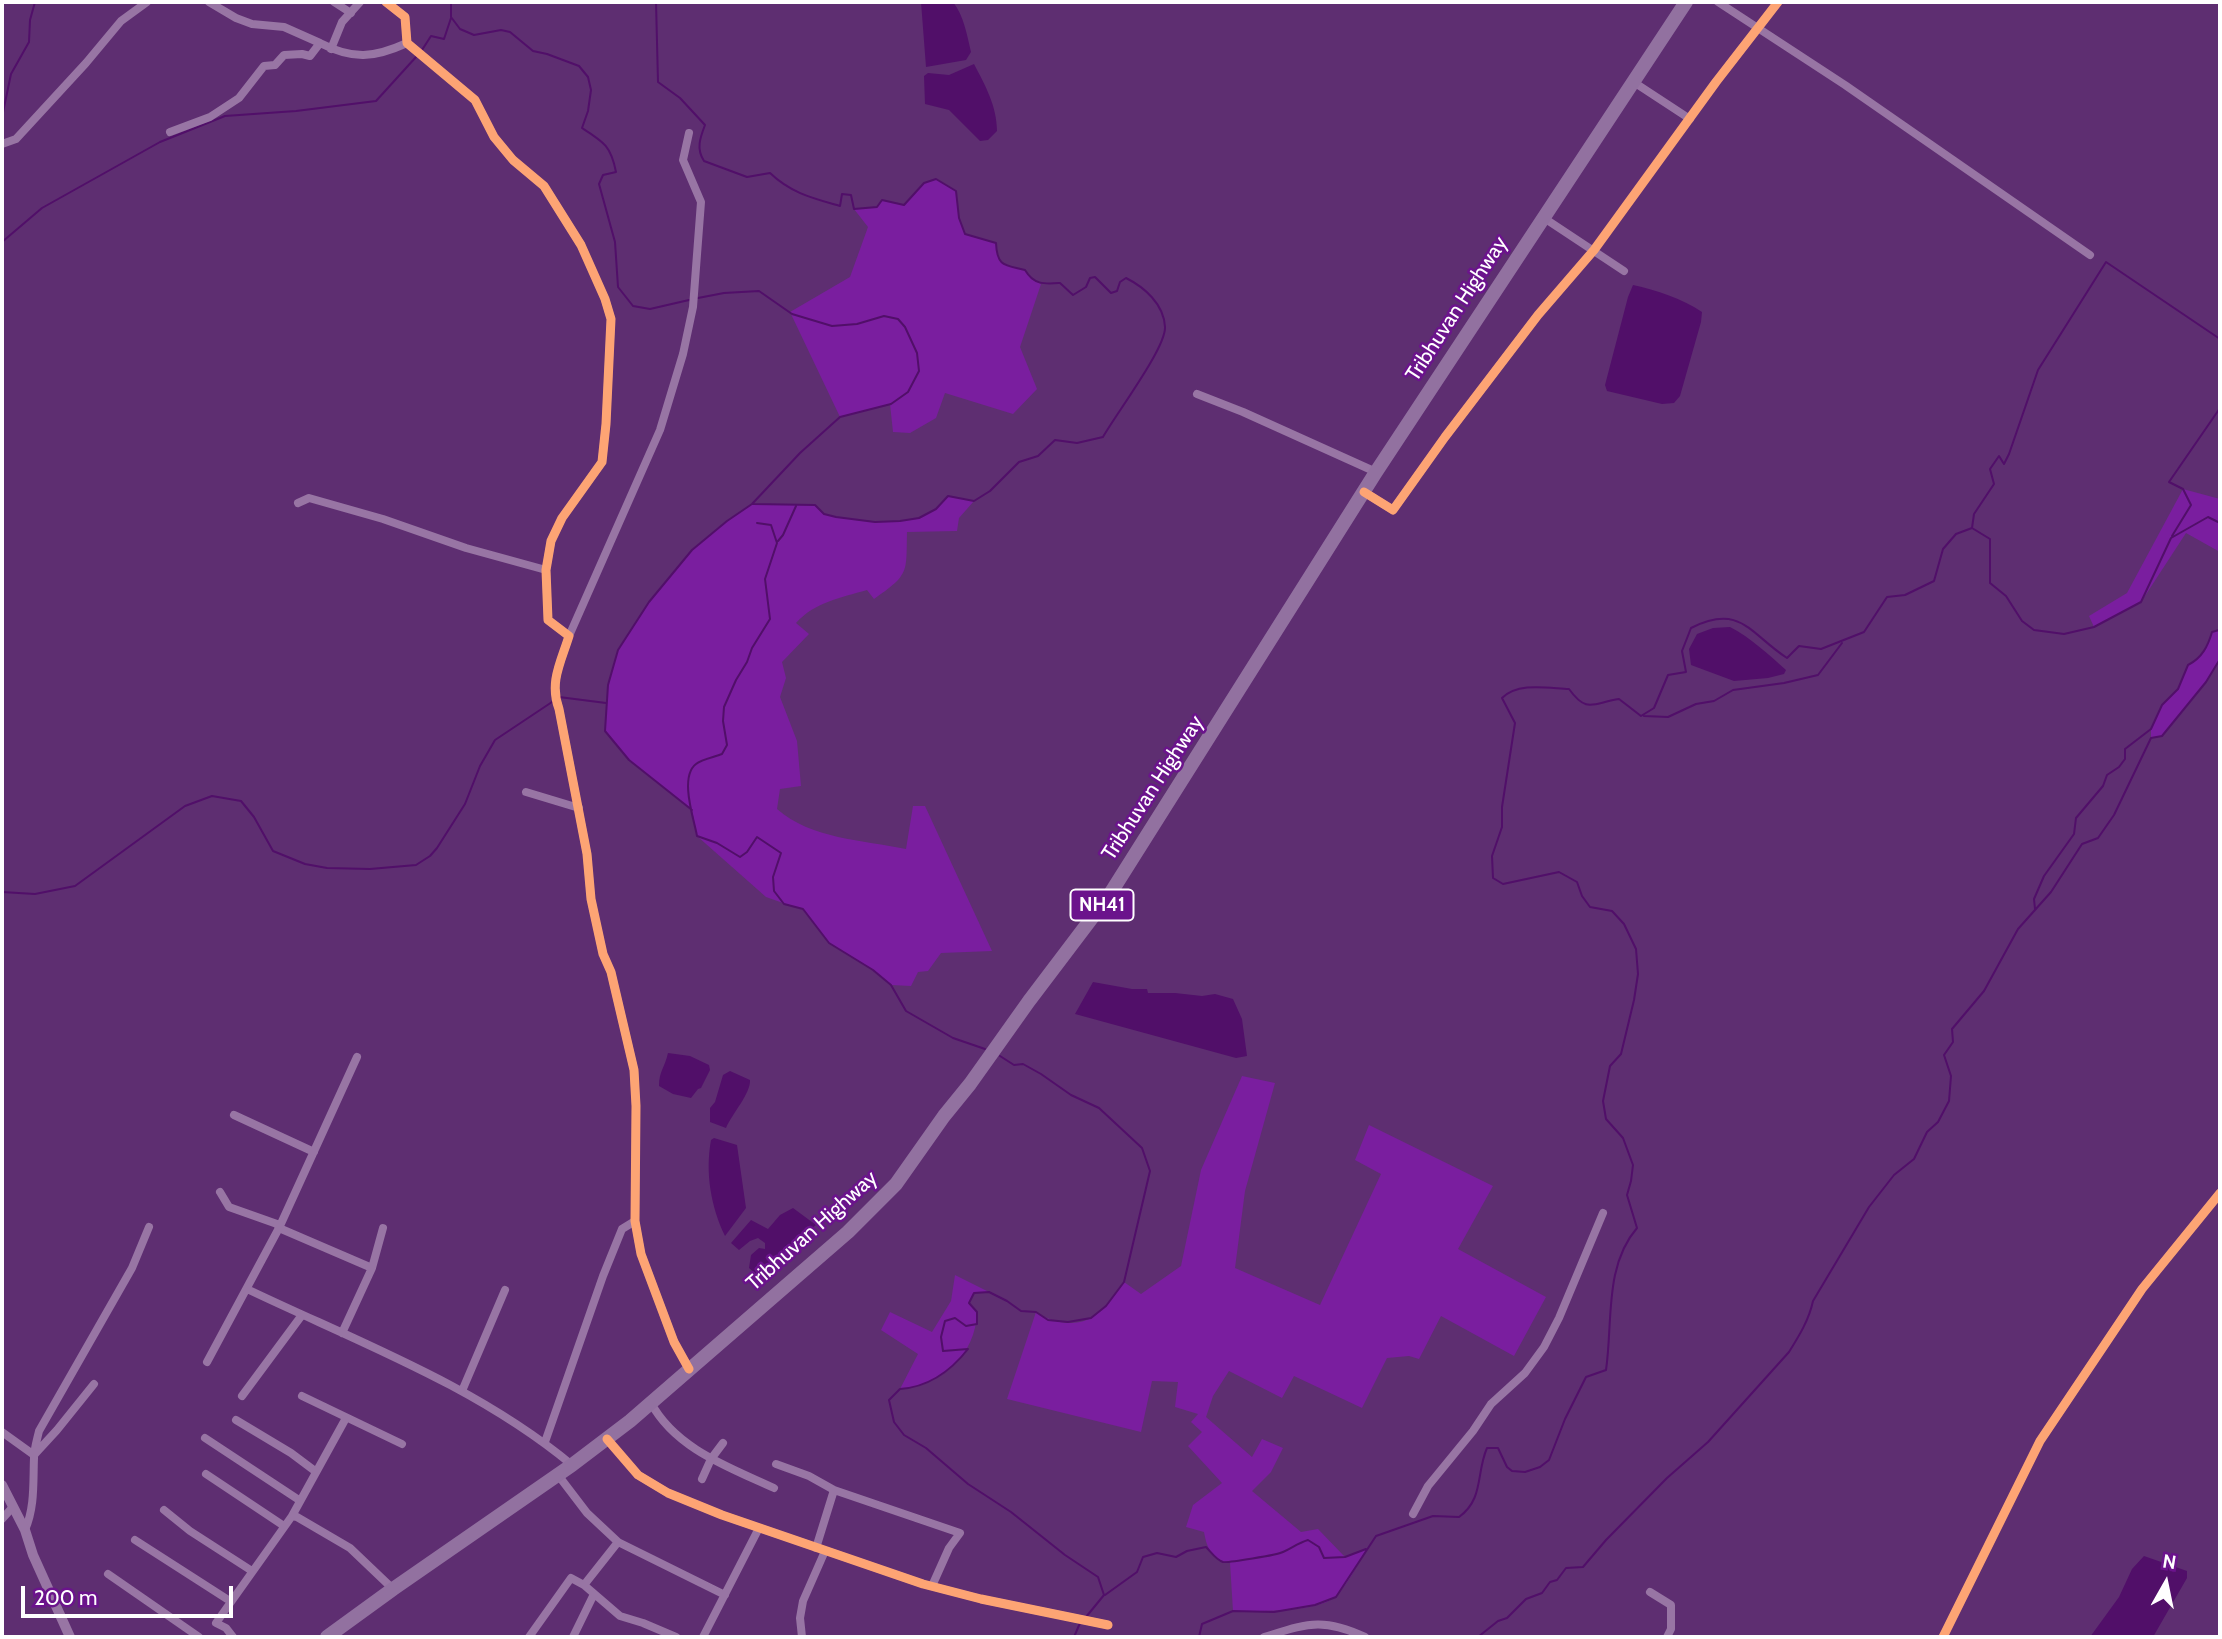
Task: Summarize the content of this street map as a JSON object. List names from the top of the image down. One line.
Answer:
{"streets":{"highway":["Tribhuvan Highway","NH41"]},"scale_bar":"200 m","north":"top"}
